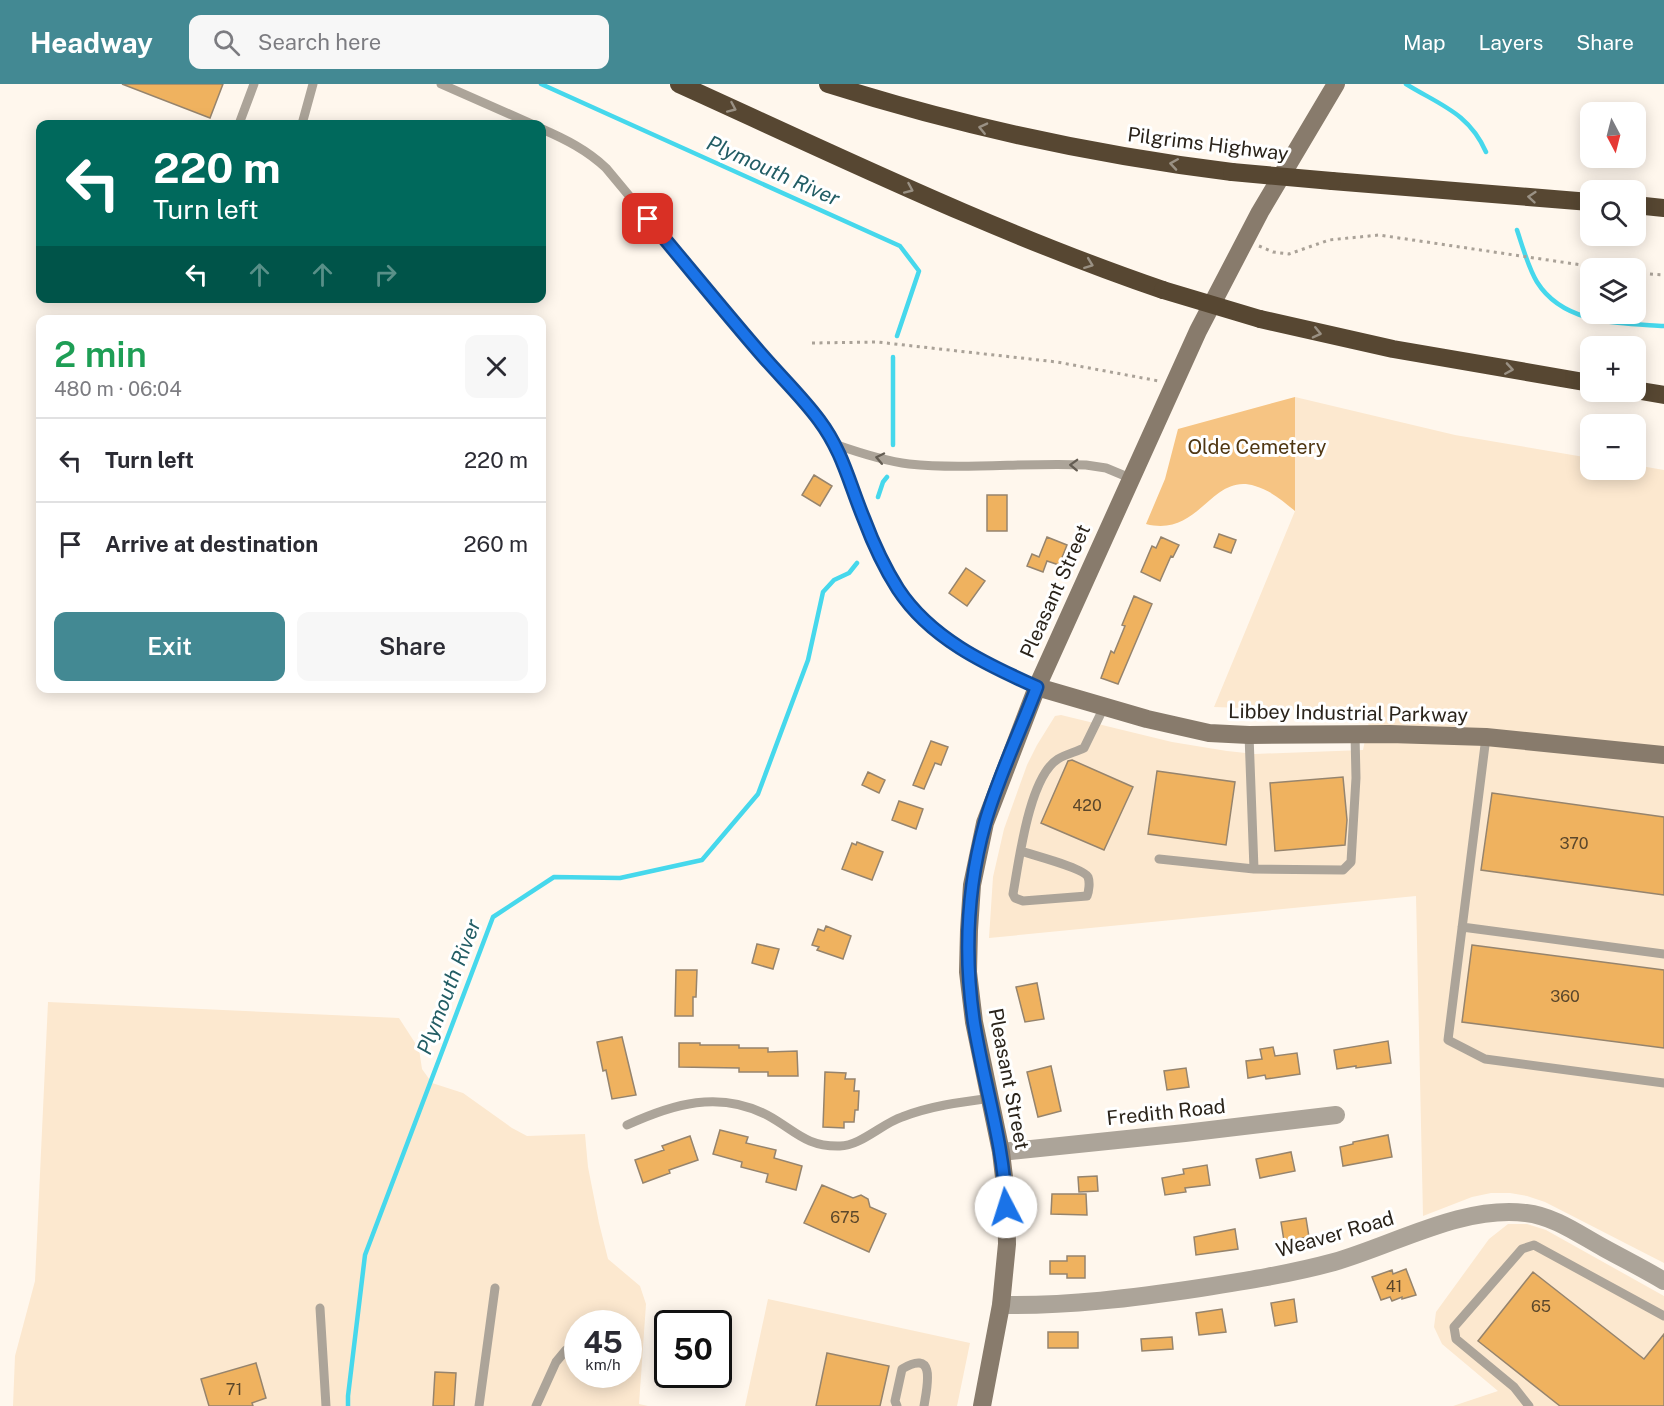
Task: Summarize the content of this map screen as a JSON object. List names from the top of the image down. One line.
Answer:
{"streets":{"highway":["Pilgrims Highway"],"main road":["Pleasant Street","Libbey Industrial Parkway"],"street":["Fredith Road","Weaver Road"]},"crossings":[["Pleasant Street","Libbey Industrial Parkway"],["Pleasant Street","Fredith Road"],["Pleasant Street","Weaver Road"]],"water":["Plymouth River"],"parks":["Olde Cemetery"],"house_numbers":["420","370","360","675","41","65","71"],"north":"bottom","page":{"header":"Headway","search":"Search here","nav":["Map","Layers","Share"],"map_buttons":["+","−"],"turn":["220 m","Turn left"],"heading":["2 min","480 m · 06:04"],"list":[{"name":"Turn left","value":"220 m"},{"name":"Arrive at destination","value":"260 m"}],"buttons":["Exit","Share"],"speed":"45 km/h","limit":"50"}}
